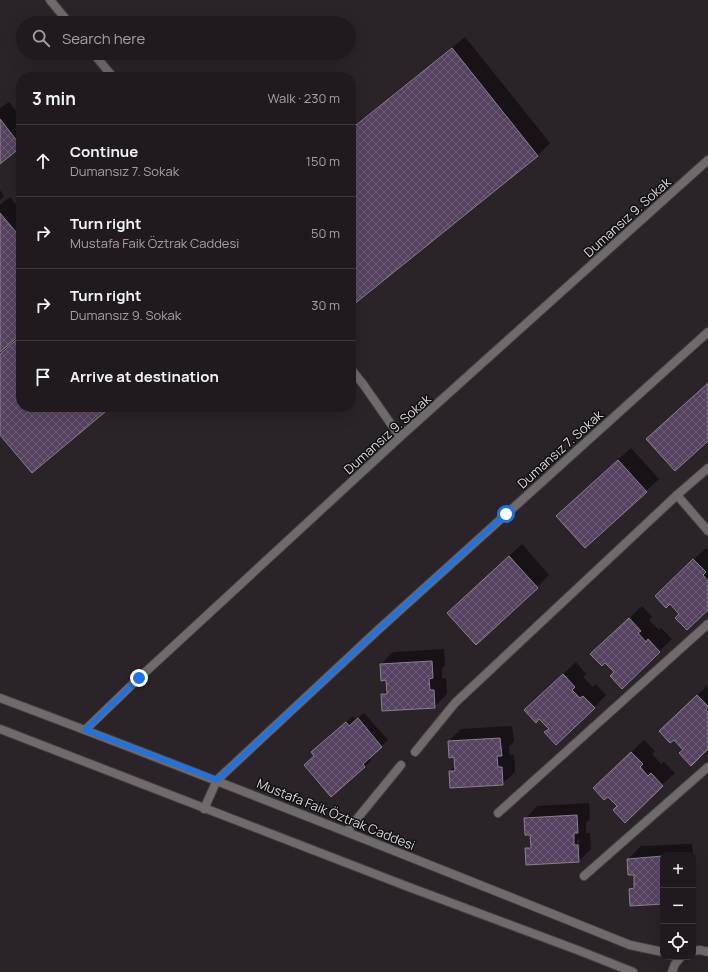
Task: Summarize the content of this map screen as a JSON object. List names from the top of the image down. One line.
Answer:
{"streets":{"street":["Dumansız 9. Sokak","Dumansız 7. Sokak","Mustafa Faik Öztrak Caddesi"]},"crossings":[["Dumansız 9. Sokak","Mustafa Faik Öztrak Caddesi"],["Dumansız 7. Sokak","Mustafa Faik Öztrak Caddesi"]],"page":{"search":"Search here","heading":["3 min","Walk · 230 m"],"list":[["Continue","Dumansız 7. Sokak","150 m"],["Turn right","Mustafa Faik Öztrak Caddesi","50 m"],["Turn right","Dumansız 9. Sokak","30 m"],"Arrive at destination"],"map_buttons":["+","−"]}}
